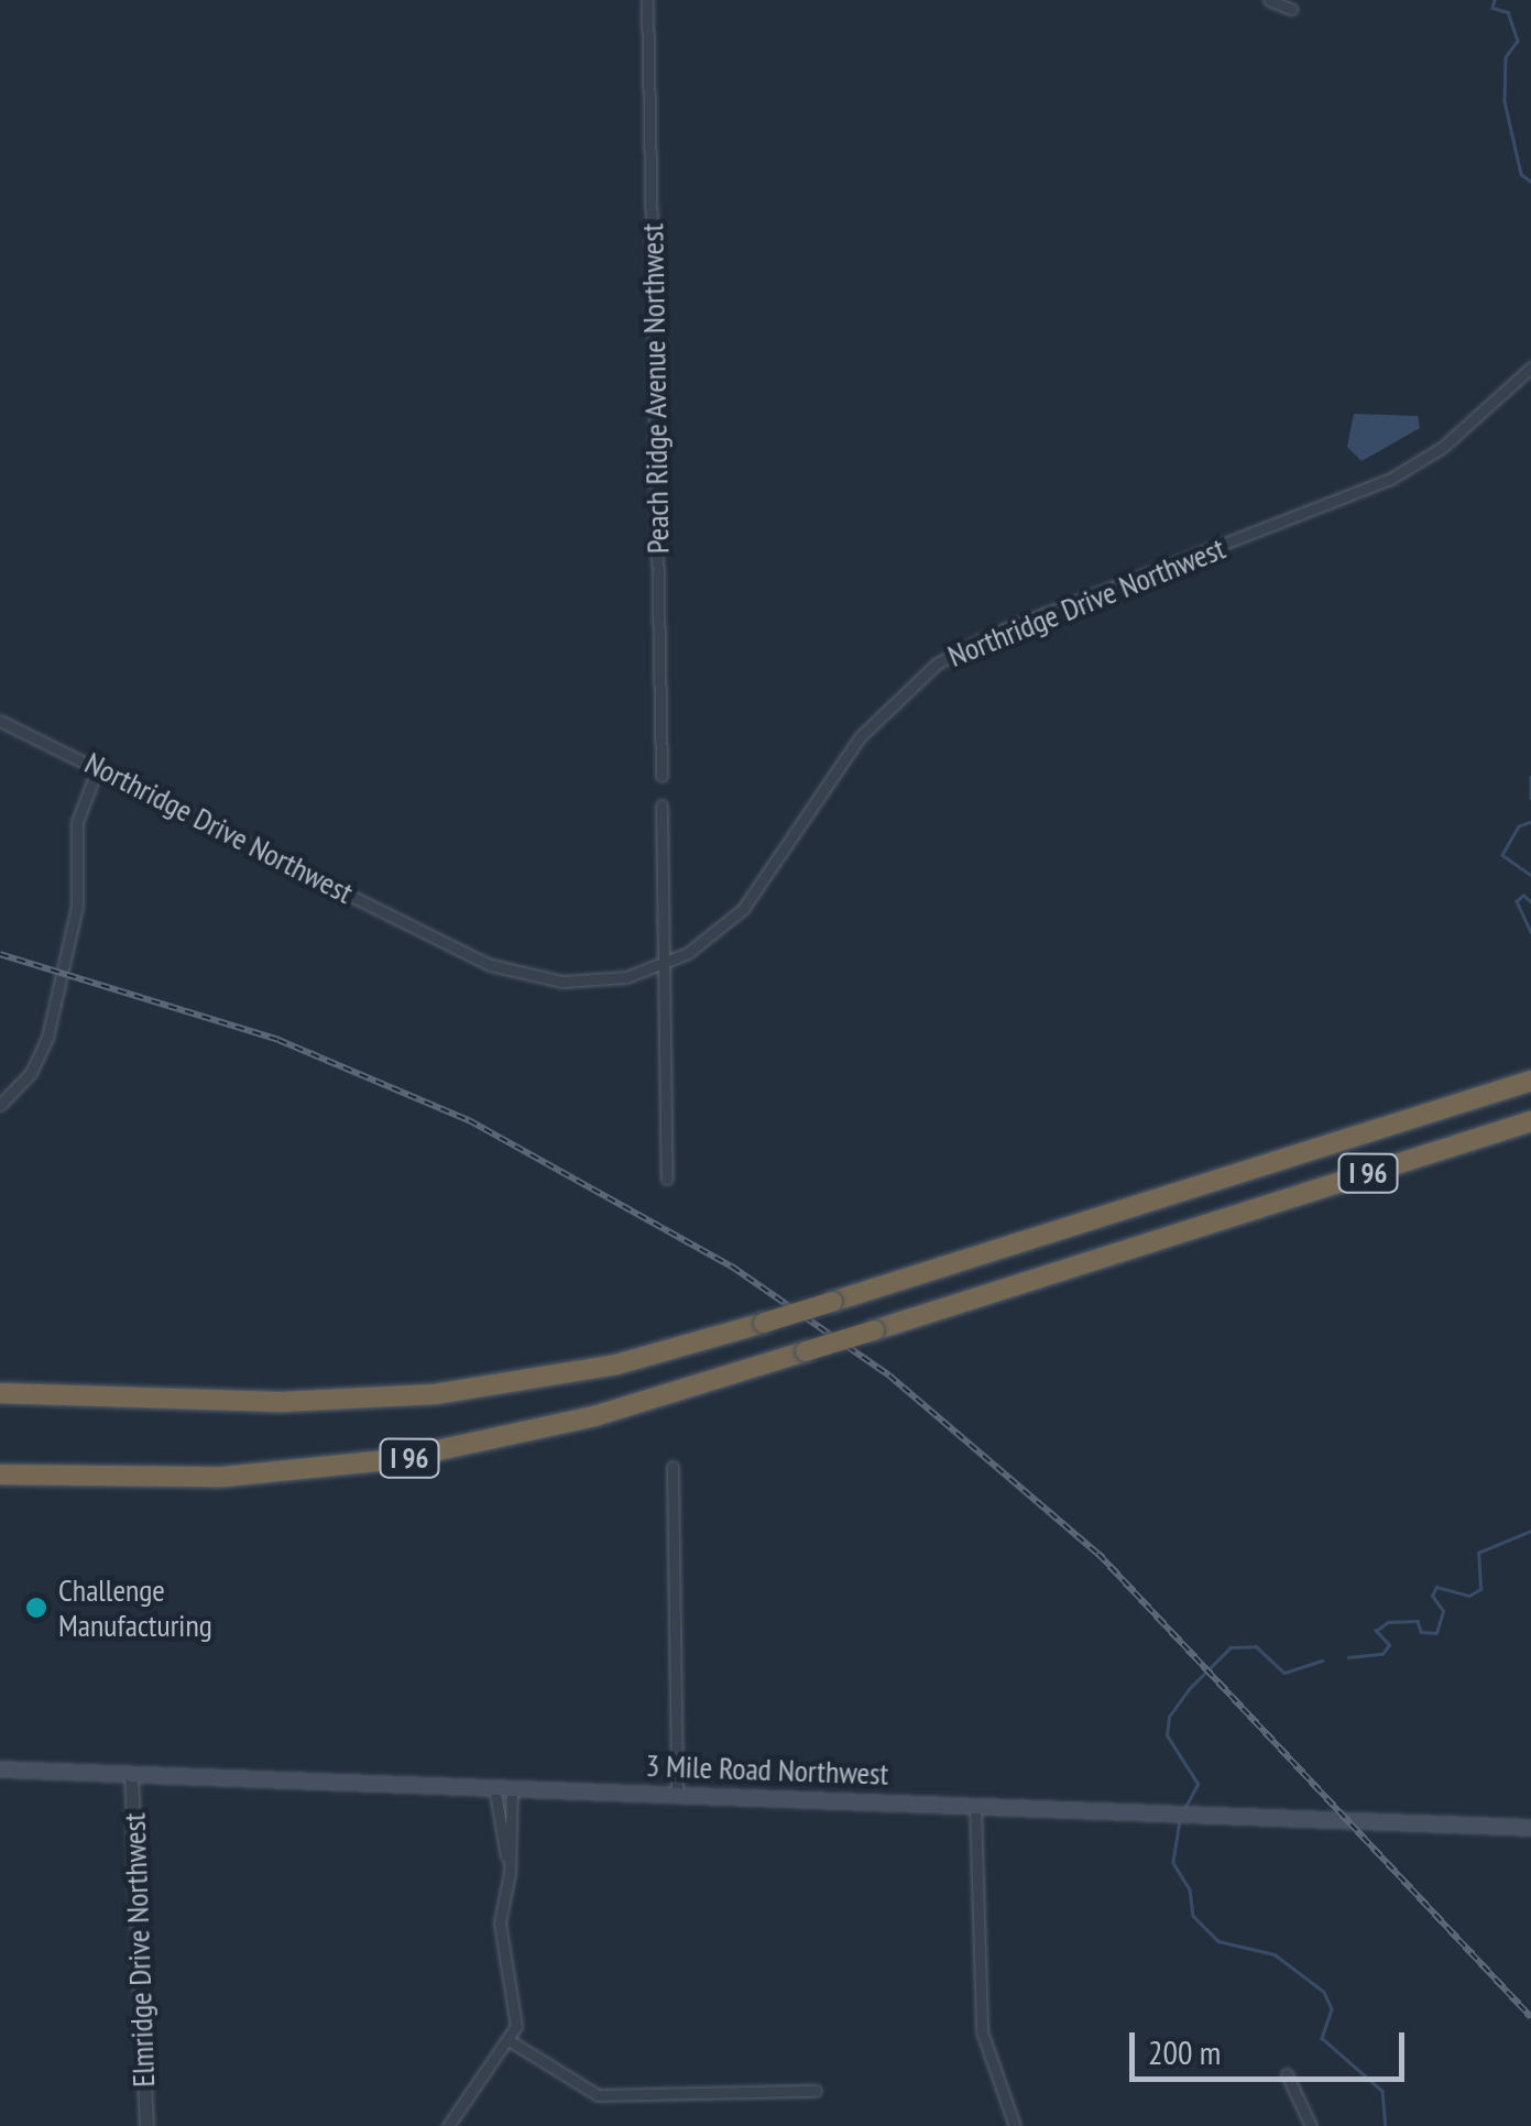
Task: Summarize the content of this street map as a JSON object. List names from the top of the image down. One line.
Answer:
{"streets":{"highway":["I 96"],"main road":["3 Mile Road Northwest"],"street":["Peach Ridge Avenue Northwest","Northridge Drive Northwest","Elmridge Drive Northwest"]},"crossings":[["3 Mile Road Northwest","Elmridge Drive Northwest"]],"places":["Challenge Manufacturing"],"scale_bar":"200 m"}
